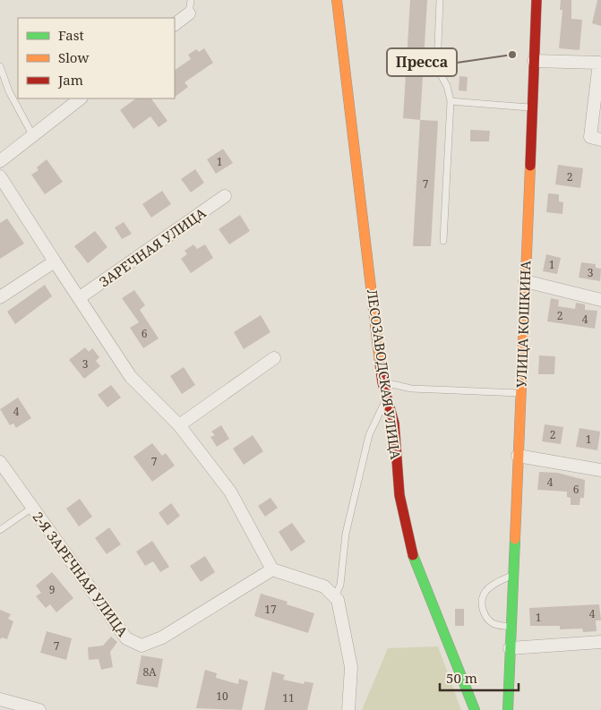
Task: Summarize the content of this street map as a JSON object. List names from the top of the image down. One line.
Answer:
{"streets":{"street":["ЗАРЕЧНАЯ УЛИЦА","УЛИЦА КОШКИНА","ЛЕСОЗАВОДСКАЯ УЛИЦА","2-Я ЗАРЕЧНАЯ УЛИЦА"]},"places":["Пресса"],"house_numbers":["1","2","7","1","3","2","4","6","3","4","2","1","7","4","6","9","17","4","1","7","8А","10","11"],"legend":["Fast","Slow","Jam"],"scale_bar":"50 m"}
